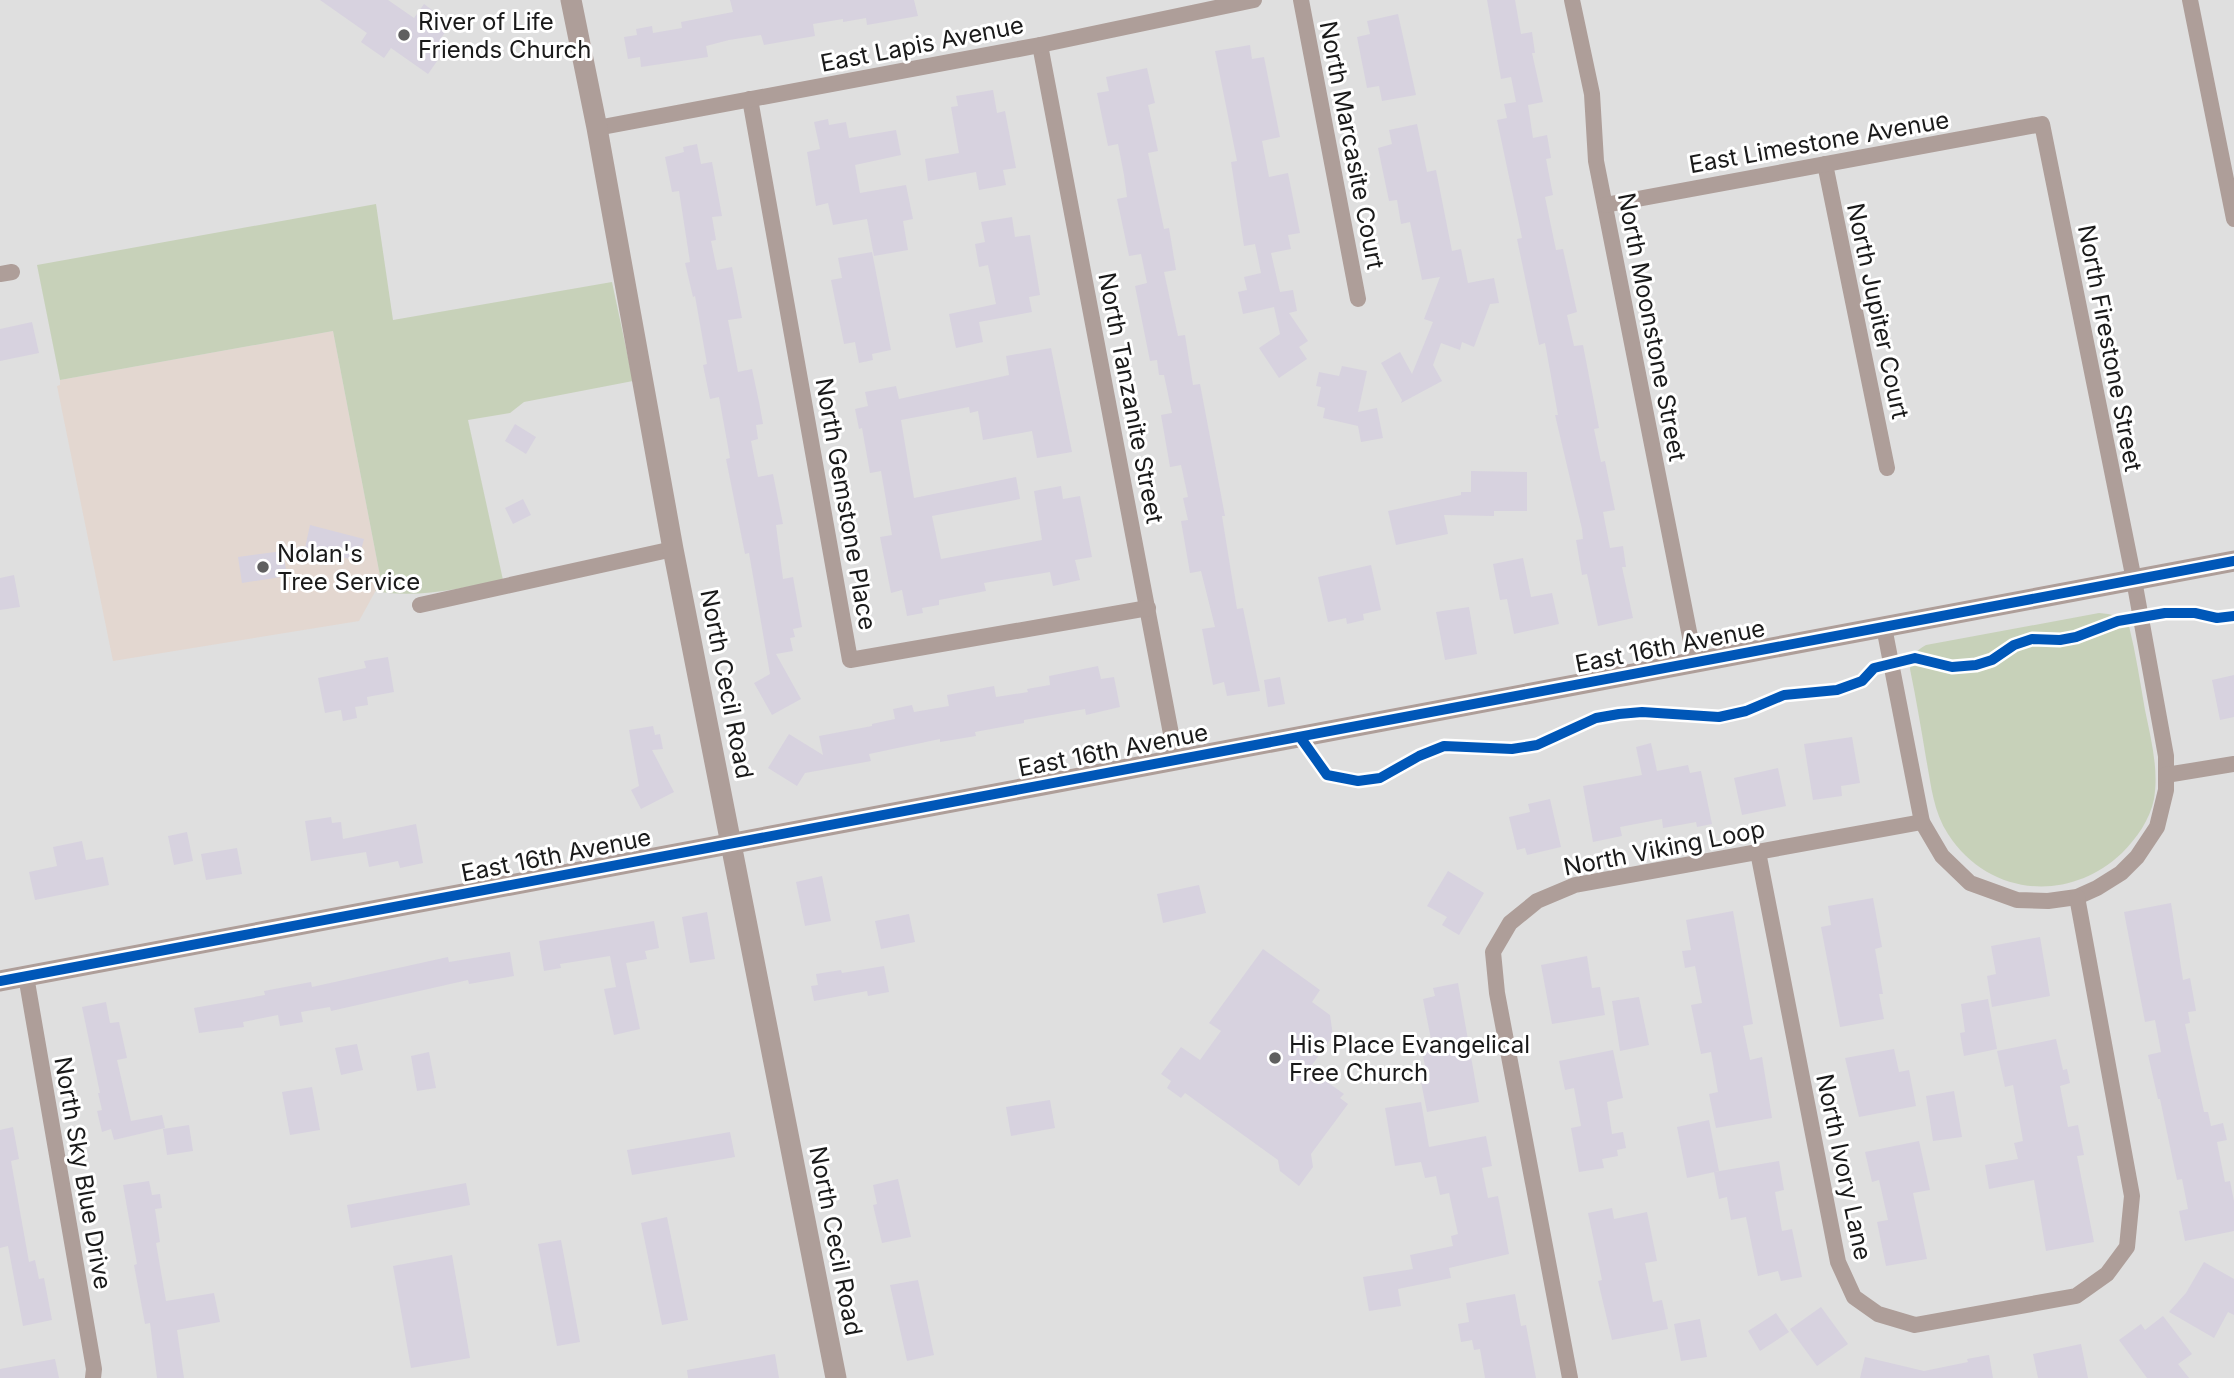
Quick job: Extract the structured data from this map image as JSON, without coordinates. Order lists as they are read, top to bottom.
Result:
{
  "streets": {
    "street": [
      "East Lapis Avenue",
      "East Limestone Avenue",
      "North Marcasite Court",
      "North Jupiter Court",
      "North Moonstone Street",
      "North Firestone Street",
      "North Tanzanite Street",
      "North Gemstone Place",
      "East 16th Avenue",
      "North Cecil Road",
      "North Viking Loop",
      "North Ivory Lane",
      "North Sky Blue Drive"
    ]
  },
  "crossings": [
    ["East Lapis Avenue", "North Tanzanite Street"],
    ["East Lapis Avenue", "North Gemstone Place"],
    ["East Lapis Avenue", "North Cecil Road"],
    ["East Limestone Avenue", "North Jupiter Court"],
    ["East Limestone Avenue", "North Moonstone Street"],
    ["East Limestone Avenue", "North Firestone Street"],
    ["North Moonstone Street", "East 16th Avenue"],
    ["North Firestone Street", "East 16th Avenue"],
    ["North Firestone Street", "North Ivory Lane"],
    ["North Tanzanite Street", "North Gemstone Place"],
    ["North Tanzanite Street", "East 16th Avenue"],
    ["East 16th Avenue", "North Cecil Road"],
    ["East 16th Avenue", "North Sky Blue Drive"],
    ["North Viking Loop", "North Ivory Lane"]
  ],
  "places": ["River of Life Friends Church", "Nolan's Tree Service", "His Place Evangelical Free Church"]
}
